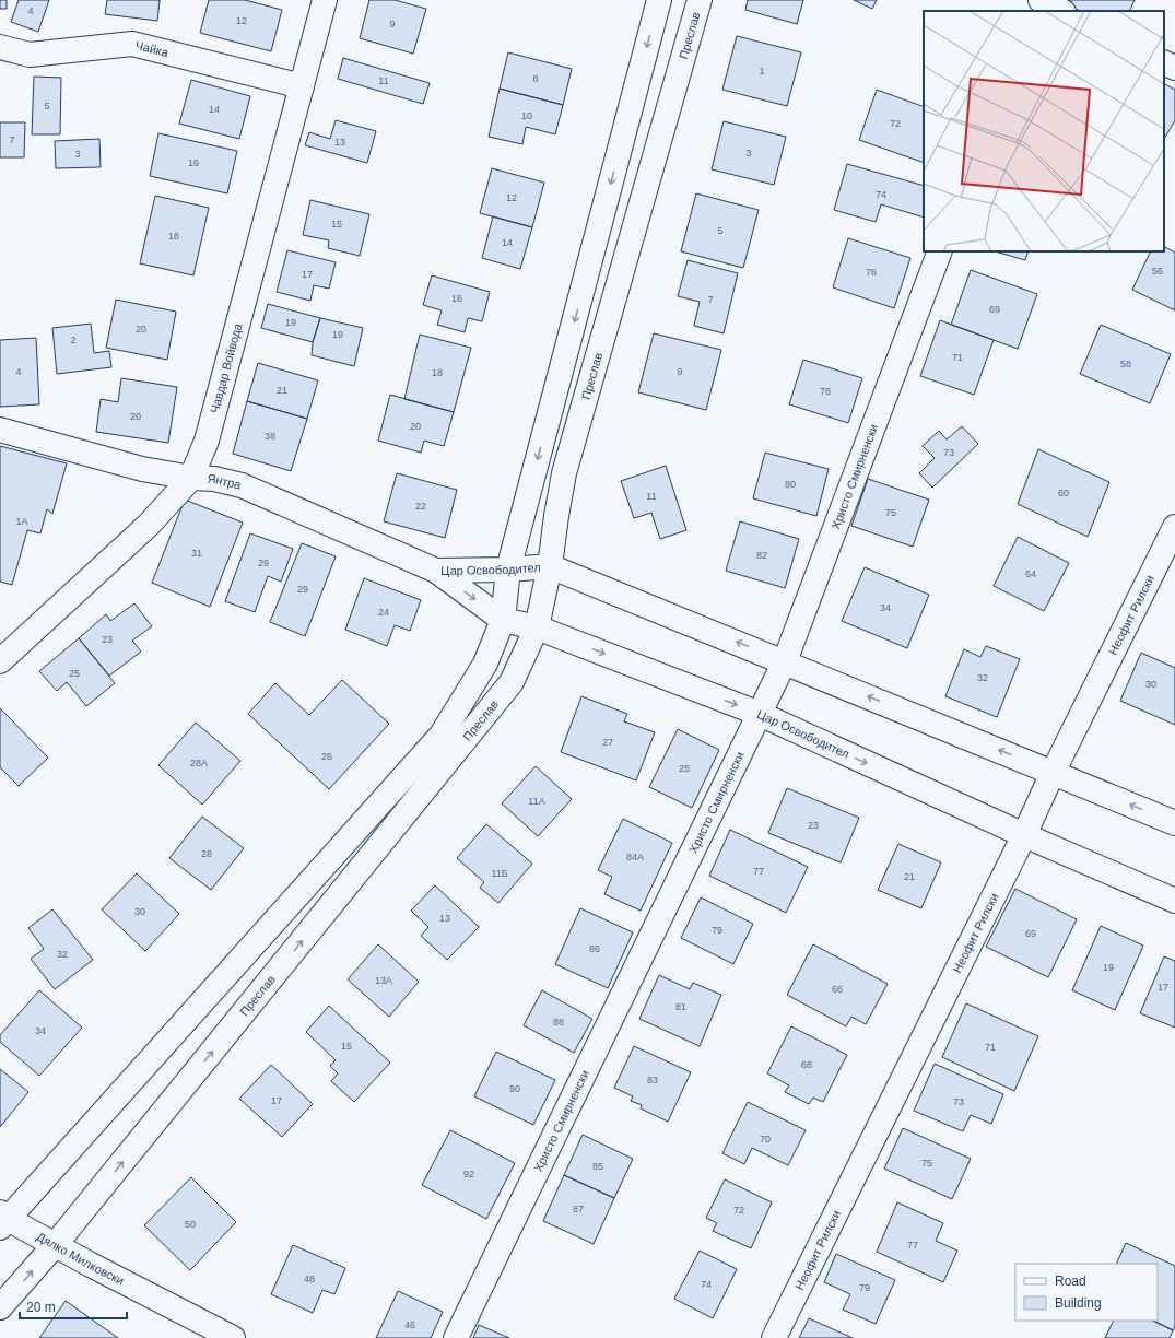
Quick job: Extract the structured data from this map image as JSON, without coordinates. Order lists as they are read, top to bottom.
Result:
{
  "streets": {
    "street": [
      "Преслав",
      "Чайка",
      "Чавдар Войвода",
      "Христо Смирненски",
      "Янтра",
      "Цар Освободител",
      "Неофит Рилски",
      "Дялко Милковски"
    ]
  },
  "crossings": [
    ["Преслав", "Цар Освободител"],
    ["Преслав", "Дялко Милковски"],
    ["Чайка", "Чавдар Войвода"],
    ["Чавдар Войвода", "Янтра"],
    ["Христо Смирненски", "Цар Освободител"],
    ["Янтра", "Цар Освободител"],
    ["Цар Освободител", "Неофит Рилски"]
  ],
  "house_numbers": [
    "4",
    "12",
    "9",
    "1",
    "8",
    "11",
    "5",
    "14",
    "10",
    "72",
    "7",
    "13",
    "3",
    "3",
    "16",
    "74",
    "12",
    "15",
    "5",
    "18",
    "14",
    "56",
    "76",
    "17",
    "16",
    "7",
    "69",
    "19",
    "20",
    "19",
    "2",
    "71",
    "58",
    "4",
    "9",
    "18",
    "21",
    "78",
    "20",
    "20",
    "38",
    "73",
    "80",
    "60",
    "11",
    "22",
    "75",
    "1А",
    "31",
    "82",
    "29",
    "64",
    "29",
    "34",
    "24",
    "23",
    "25",
    "32",
    "30",
    "27",
    "26",
    "28А",
    "25",
    "11А",
    "23",
    "28",
    "84А",
    "77",
    "11Б",
    "21",
    "30",
    "13",
    "79",
    "69",
    "86",
    "32",
    "19",
    "13А",
    "17",
    "66",
    "81",
    "88",
    "34",
    "15",
    "71",
    "68",
    "83",
    "90",
    "17",
    "73",
    "70",
    "75",
    "85",
    "92",
    "87",
    "72",
    "50",
    "77",
    "48",
    "74",
    "79",
    "46"
  ],
  "legend": ["Road", "Building"],
  "scale_bar": "20 m"
}
